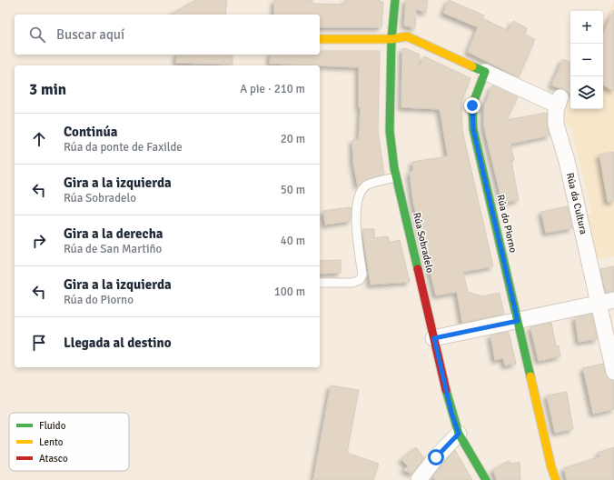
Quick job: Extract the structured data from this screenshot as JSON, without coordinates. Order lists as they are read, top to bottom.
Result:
{
  "streets": {
    "street": ["Rúa da Cultura", "Rúa do Piorno", "Rúa Sobradelo"]
  },
  "crossings": [
    ["Rúa da Cultura", "Rúa do Piorno"]
  ],
  "legend": ["Fluido", "Lento", "Atasco"],
  "page": {
    "map_buttons": ["+", "−"],
    "search": "Buscar aquí",
    "heading": ["3 min", "A pie · 210 m"],
    "list": [
      ["Continúa", "Rúa da ponte de Faxilde", "20 m"],
      ["Gira a la izquierda", "Rúa Sobradelo", "50 m"],
      ["Gira a la derecha", "Rúa de San Martiño", "40 m"],
      ["Gira a la izquierda", "Rúa do Piorno", "100 m"],
      "Llegada al destino"
    ]
  }
}
